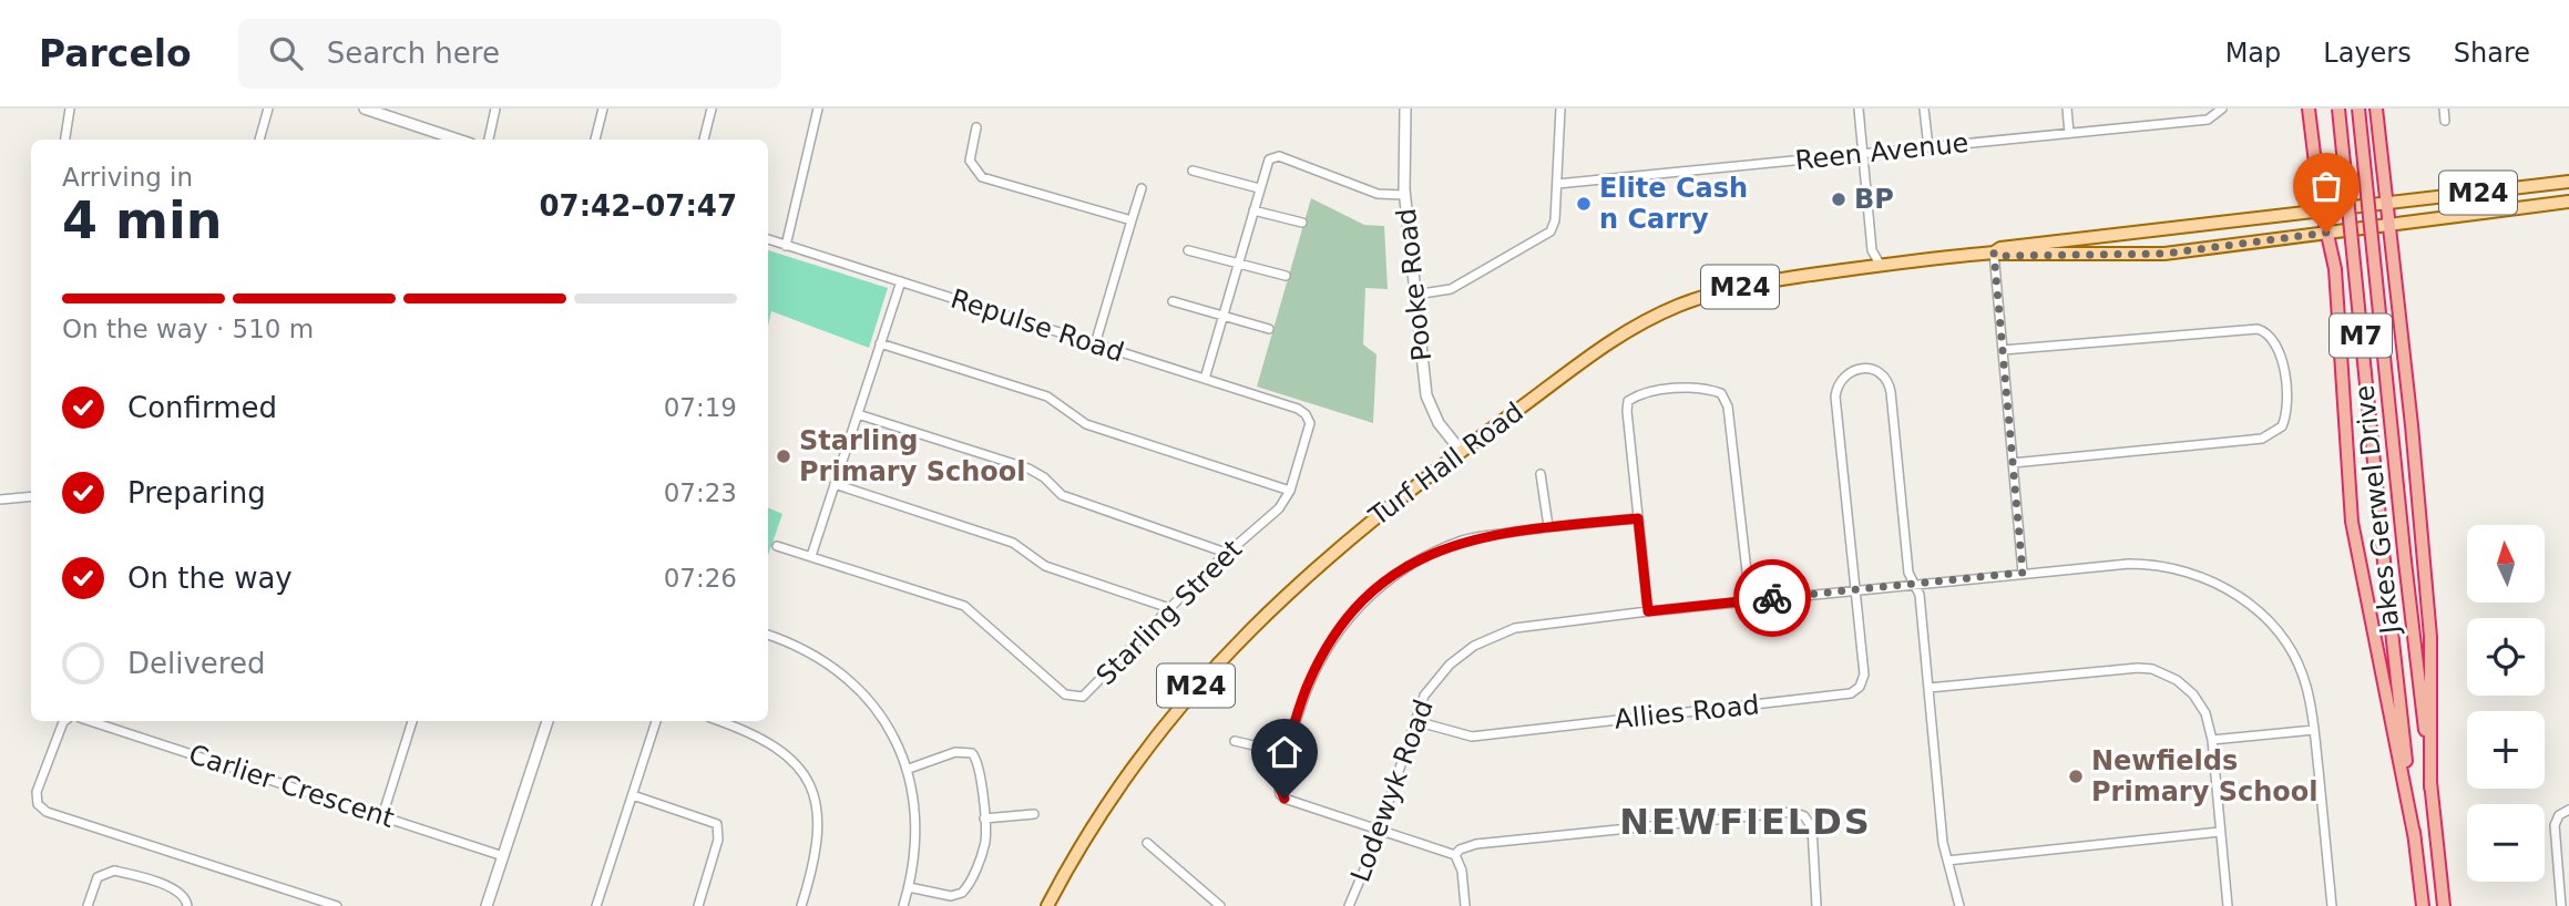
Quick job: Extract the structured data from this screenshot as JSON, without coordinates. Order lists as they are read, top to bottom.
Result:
{
  "streets": {
    "highway": ["M7", "Jakes Gerwel Drive"],
    "main road": ["M24", "Turf Hall Road"],
    "street": [
      "Reen Avenue",
      "Pooke Road",
      "Repulse Road",
      "Starling Street",
      "Allies Road",
      "Carlier Crescent",
      "Lodewyk Road"
    ]
  },
  "crossings": [
    ["Pooke Road", "Turf Hall Road"],
    ["Repulse Road", "Starling Street"],
    ["Allies Road", "Lodewyk Road"]
  ],
  "districts": ["NEWFIELDS"],
  "places": [
    "BP",
    "Elite Cash n Carry",
    "Starling Primary School",
    "Newfields Primary School"
  ],
  "north": "top",
  "page": {
    "header": "Parcelo",
    "search": "Search here",
    "nav": ["Map", "Layers", "Share"],
    "heading": ["4 min", "Arriving in", "07:42–07:47"],
    "bar": "On the way · 510 m",
    "list": [
      ["Confirmed", "07:19"],
      ["Preparing", "07:23"],
      ["On the way", "07:26"],
      "Delivered"
    ],
    "map_buttons": ["+", "−"]
  }
}
